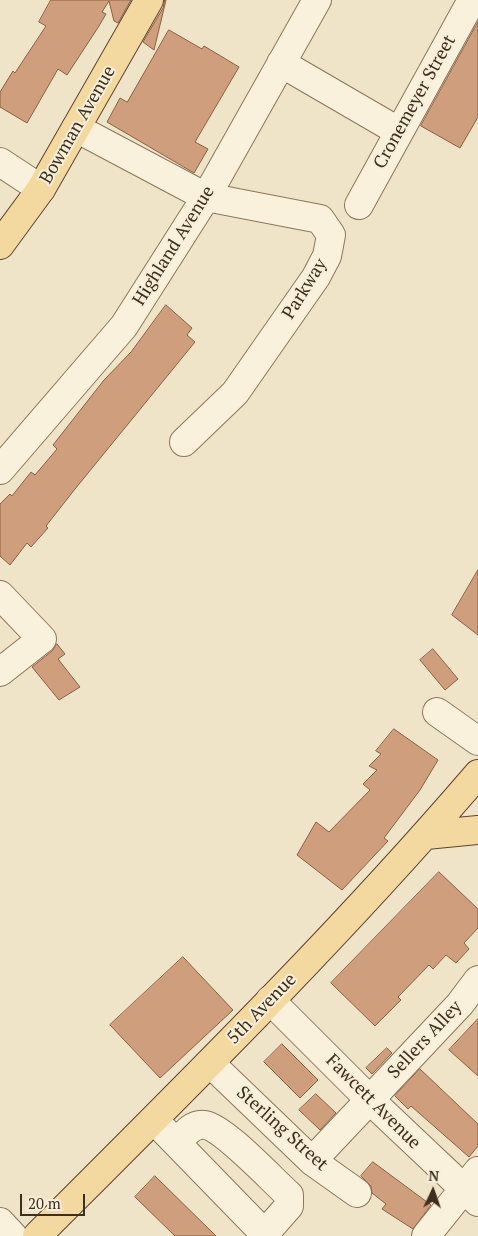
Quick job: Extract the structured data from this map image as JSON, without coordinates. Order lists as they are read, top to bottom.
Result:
{
  "streets": {
    "main road": ["Bowman Avenue", "5th Avenue"],
    "street": [
      "Cronemeyer Street",
      "Highland Avenue",
      "Parkway",
      "Sellers Alley",
      "Fawcett Avenue",
      "Sterling Street"
    ]
  },
  "crossings": [
    ["Bowman Avenue", "Parkway"],
    ["Highland Avenue", "Parkway"],
    ["5th Avenue", "Fawcett Avenue"],
    ["5th Avenue", "Sterling Street"],
    ["Sellers Alley", "Fawcett Avenue"],
    ["Sellers Alley", "Sterling Street"]
  ],
  "scale_bar": "20 m",
  "north": "top"
}
